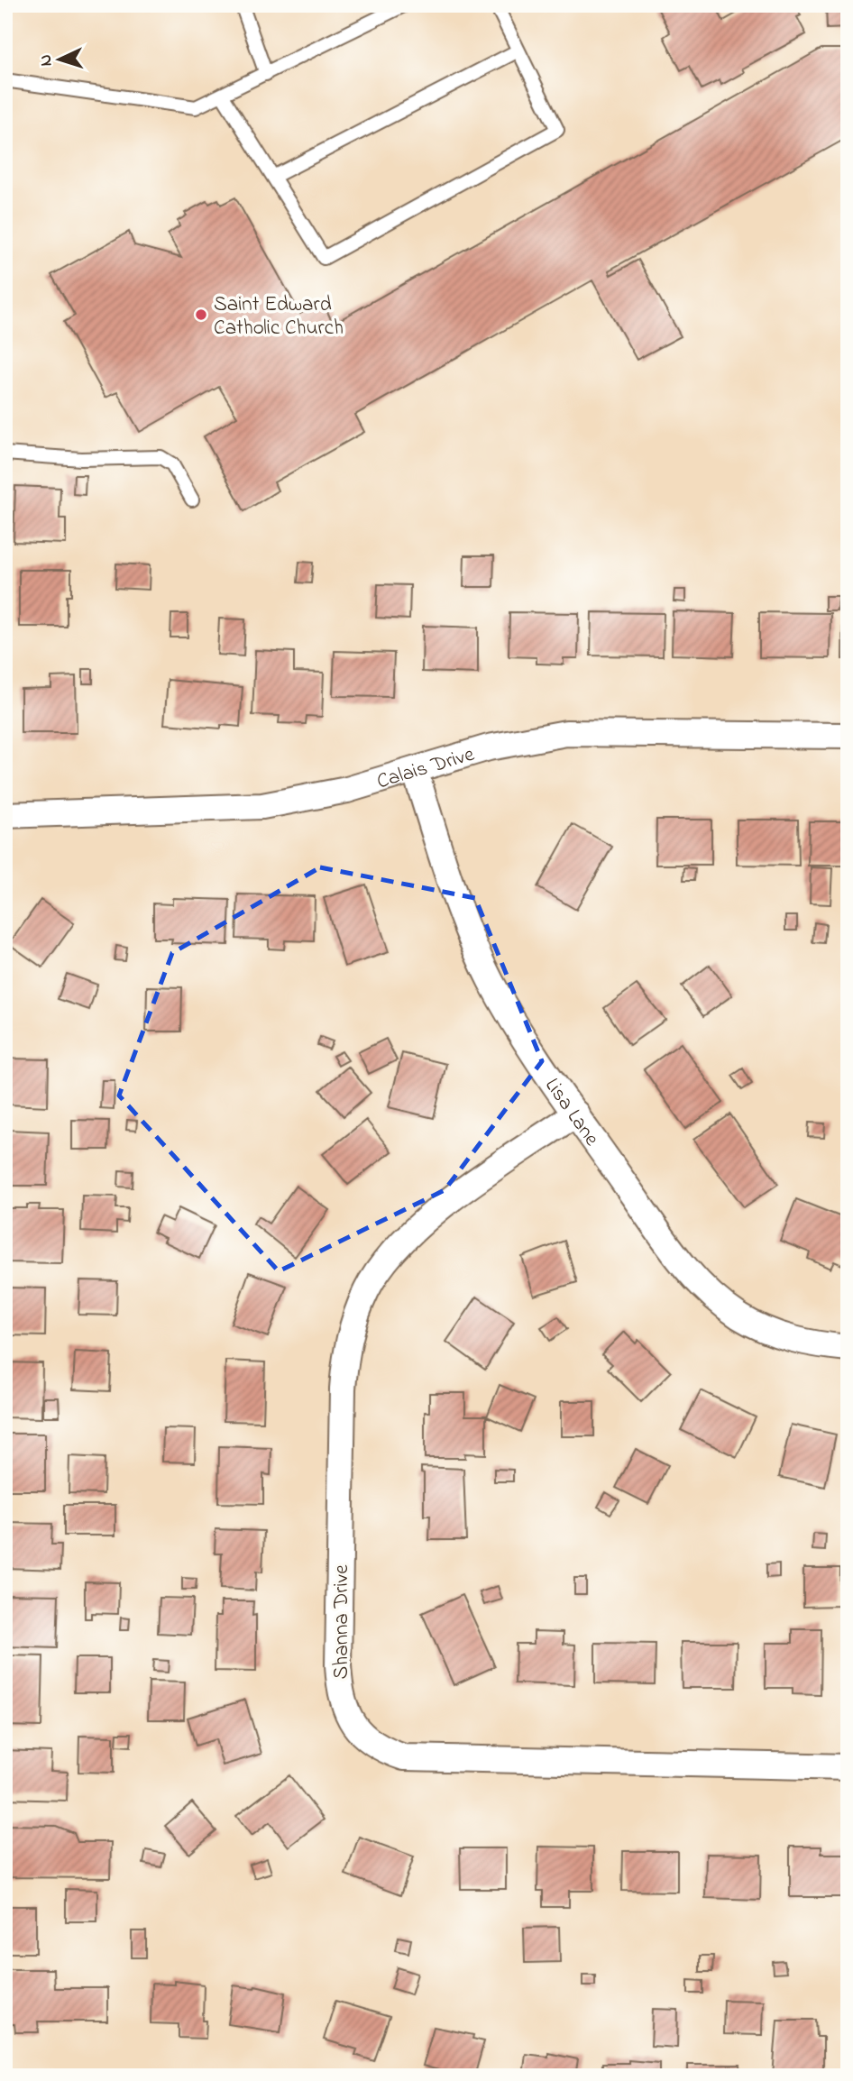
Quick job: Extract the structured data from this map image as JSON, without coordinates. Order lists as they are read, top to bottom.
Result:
{
  "streets": {
    "street": ["Calais Drive", "Lisa Lane", "Shanna Drive"]
  },
  "crossings": [
    ["Calais Drive", "Lisa Lane"],
    ["Lisa Lane", "Shanna Drive"]
  ],
  "places": ["Saint Edward Catholic Church"],
  "north": "left"
}
